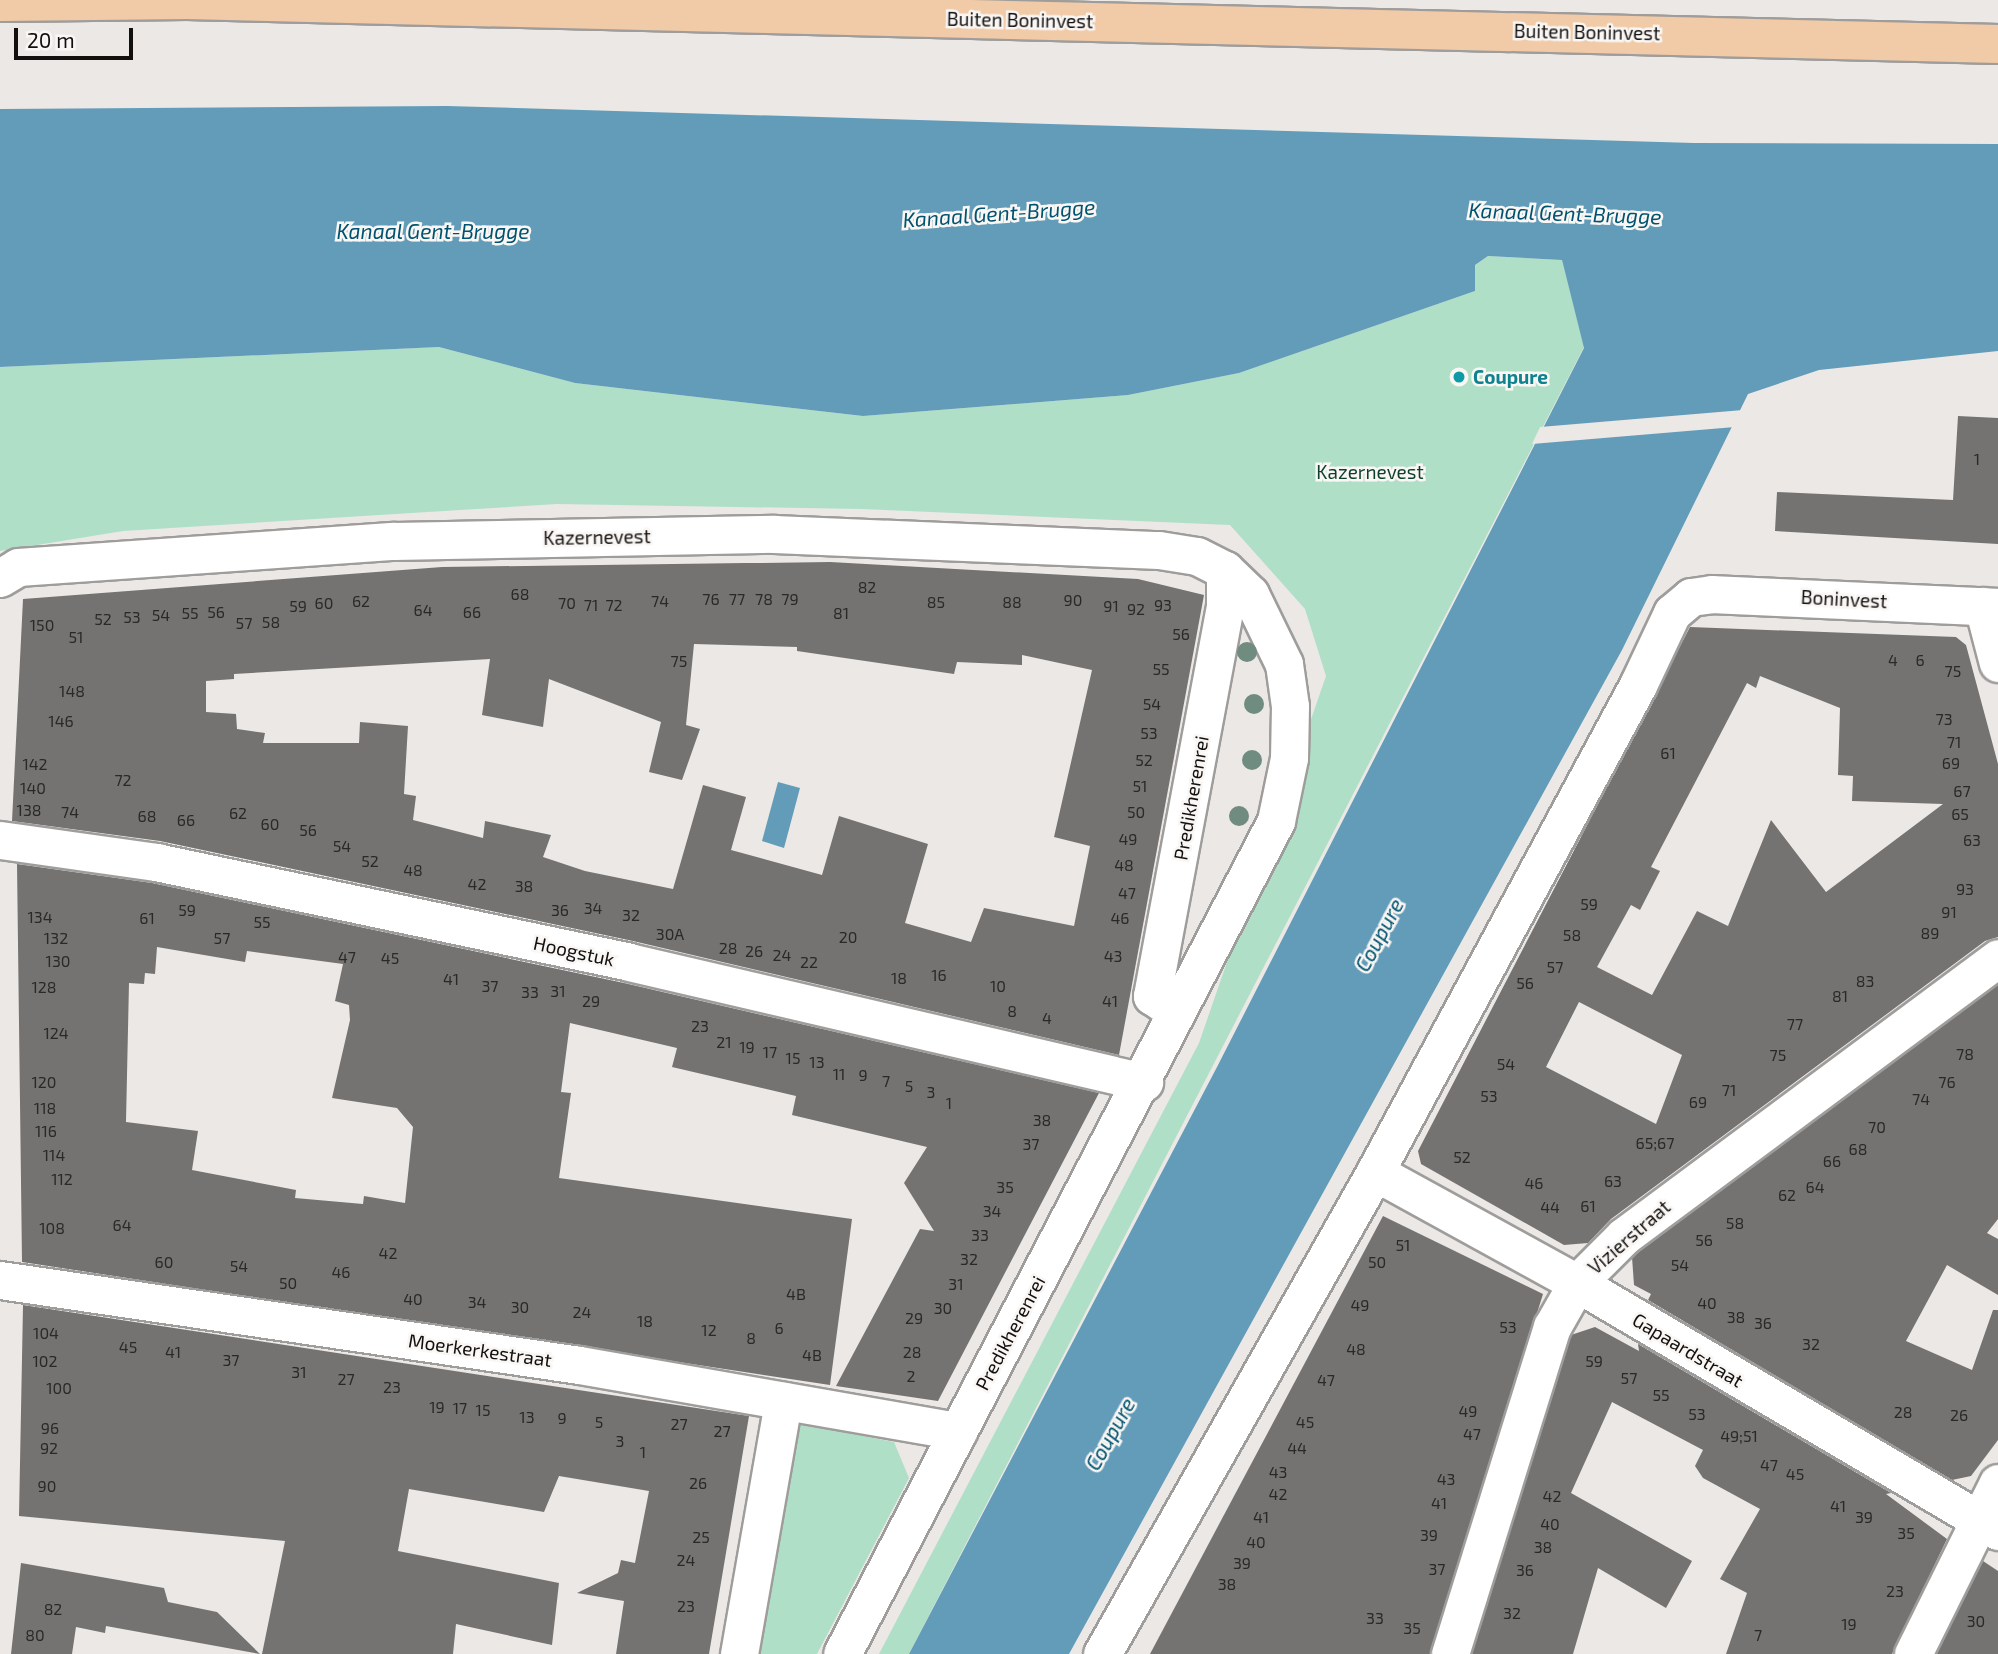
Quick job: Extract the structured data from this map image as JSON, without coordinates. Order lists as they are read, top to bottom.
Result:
{
  "streets": {
    "main road": ["Buiten Boninvest"],
    "street": [
      "Kazernevest",
      "Boninvest",
      "Predikherenrei",
      "Hoogstuk",
      "Vizierstraat",
      "Moerkerkestraat",
      "Gapaardstraat"
    ]
  },
  "crossings": [
    ["Kazernevest", "Predikherenrei"],
    ["Boninvest", "Gapaardstraat"],
    ["Predikherenrei", "Hoogstuk"],
    ["Predikherenrei", "Moerkerkestraat"],
    ["Vizierstraat", "Gapaardstraat"]
  ],
  "water": ["Kanaal Gent-Brugge", "Coupure"],
  "parks": ["Kazernevest"],
  "places": ["Coupure"],
  "house_numbers": [
    "1",
    "82",
    "68",
    "76",
    "77",
    "78",
    "79",
    "90",
    "62",
    "74",
    "85",
    "88",
    "60",
    "70",
    "71",
    "72",
    "93",
    "59",
    "91",
    "92",
    "64",
    "56",
    "66",
    "55",
    "81",
    "54",
    "53",
    "52",
    "58",
    "57",
    "150",
    "56",
    "51",
    "4",
    "6",
    "75",
    "55",
    "75",
    "148",
    "54",
    "73",
    "146",
    "53",
    "71",
    "61",
    "52",
    "69",
    "142",
    "72",
    "51",
    "140",
    "67",
    "138",
    "74",
    "50",
    "62",
    "65",
    "68",
    "66",
    "60",
    "56",
    "49",
    "63",
    "54",
    "52",
    "48",
    "48",
    "42",
    "38",
    "93",
    "47",
    "59",
    "34",
    "59",
    "36",
    "91",
    "32",
    "134",
    "61",
    "46",
    "55",
    "89",
    "30A",
    "58",
    "20",
    "132",
    "57",
    "28",
    "26",
    "24",
    "43",
    "47",
    "45",
    "130",
    "22",
    "57",
    "16",
    "18",
    "41",
    "83",
    "56",
    "37",
    "10",
    "128",
    "31",
    "33",
    "81",
    "29",
    "41",
    "8",
    "4",
    "77",
    "23",
    "124",
    "21",
    "19",
    "17",
    "78",
    "75",
    "15",
    "13",
    "54",
    "11",
    "9",
    "7",
    "120",
    "76",
    "5",
    "71",
    "3",
    "53",
    "74",
    "69",
    "1",
    "118",
    "38",
    "70",
    "116",
    "65;67",
    "37",
    "68",
    "114",
    "52",
    "66",
    "112",
    "63",
    "46",
    "35",
    "64",
    "62",
    "61",
    "44",
    "34",
    "58",
    "64",
    "108",
    "33",
    "56",
    "51",
    "42",
    "32",
    "60",
    "50",
    "54",
    "54",
    "46",
    "50",
    "31",
    "4B",
    "40",
    "34",
    "40",
    "49",
    "30",
    "30",
    "24",
    "38",
    "29",
    "18",
    "36",
    "53",
    "6",
    "12",
    "104",
    "8",
    "32",
    "45",
    "48",
    "41",
    "28",
    "4B",
    "37",
    "102",
    "59",
    "31",
    "2",
    "57",
    "27",
    "47",
    "23",
    "100",
    "55",
    "19",
    "17",
    "15",
    "49",
    "28",
    "53",
    "26",
    "13",
    "9",
    "5",
    "45",
    "27",
    "96",
    "27",
    "47",
    "49;51",
    "3",
    "92",
    "44",
    "1",
    "47",
    "43",
    "45",
    "43",
    "26",
    "90",
    "42",
    "42",
    "41",
    "41",
    "41",
    "39",
    "40",
    "35",
    "39",
    "25",
    "40",
    "38",
    "24",
    "39",
    "37",
    "36",
    "38",
    "23",
    "23",
    "82",
    "32",
    "33",
    "30",
    "19",
    "35",
    "80",
    "7"
  ],
  "scale_bar": "20 m"
}
